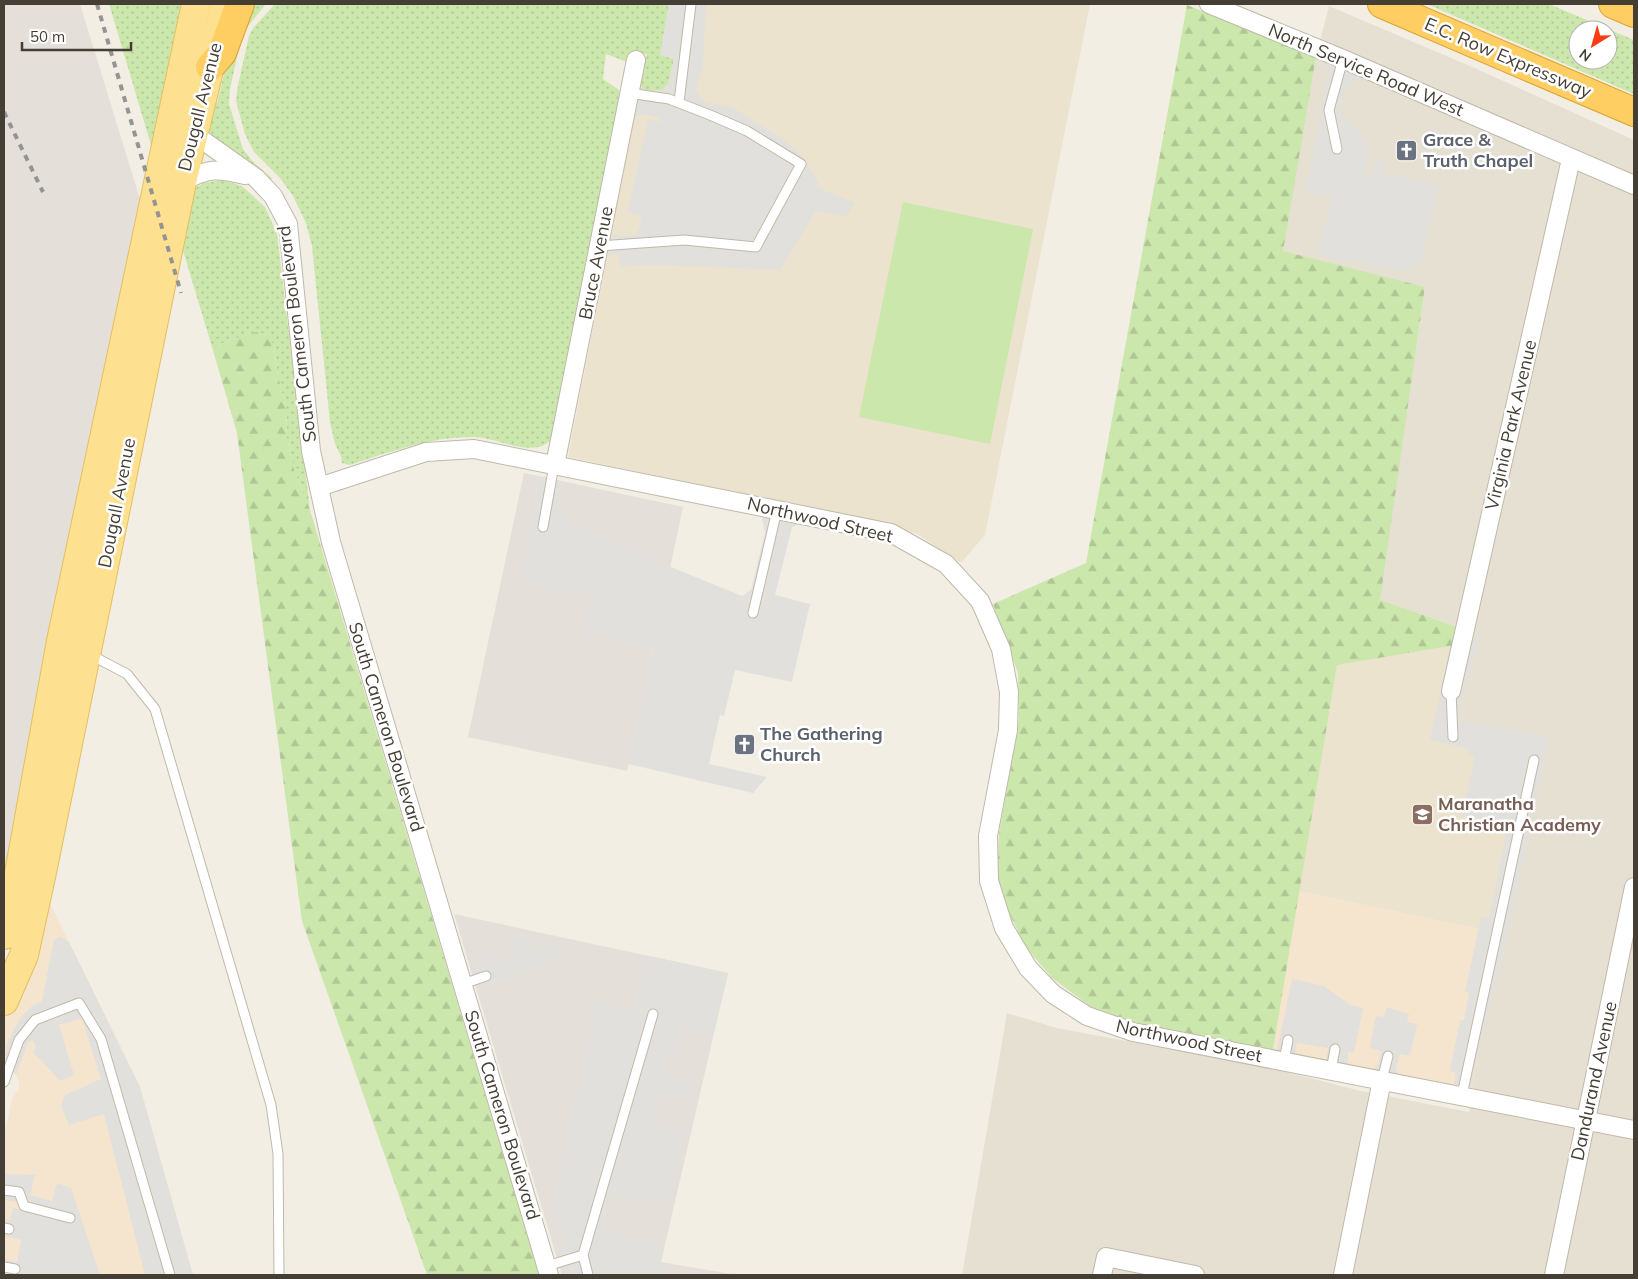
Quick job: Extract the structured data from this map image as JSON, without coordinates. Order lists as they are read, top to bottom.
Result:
{
  "streets": {
    "highway": ["E.C. Row Expressway"],
    "main road": ["Dougall Avenue"],
    "street": [
      "North Service Road West",
      "Bruce Avenue",
      "South Cameron Boulevard",
      "Virginia Park Avenue",
      "Northwood Street",
      "Dandurand Avenue"
    ]
  },
  "crossings": [
    ["North Service Road West", "Virginia Park Avenue"],
    ["Dougall Avenue", "South Cameron Boulevard"],
    ["Bruce Avenue", "Northwood Street"],
    ["South Cameron Boulevard", "Northwood Street"],
    ["Northwood Street", "Dandurand Avenue"]
  ],
  "places": {
    "church": ["Grace & Truth Chapel", "The Gathering Church"],
    "school or university": ["Maranatha Christian Academy"]
  },
  "scale_bar": "50 m",
  "north": "bottom left"
}
